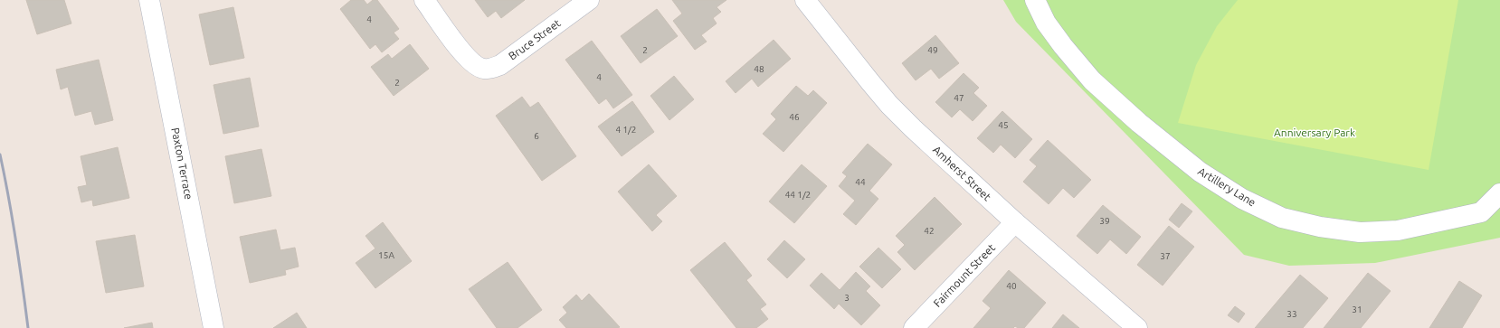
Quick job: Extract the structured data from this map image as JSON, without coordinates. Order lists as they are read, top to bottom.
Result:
{
  "streets": {
    "street": [
      "Bruce Street",
      "Paxton Terrace",
      "Amherst Street",
      "Artillery Lane",
      "Fairmount Street"
    ]
  },
  "crossings": [
    ["Amherst Street", "Fairmount Street"]
  ],
  "parks": ["Anniversary Park"],
  "house_numbers": [
    "4",
    "2",
    "49",
    "48",
    "4",
    "2",
    "47",
    "46",
    "45",
    "4 1/2",
    "6",
    "44",
    "44 1/2",
    "39",
    "42",
    "15A",
    "37",
    "40",
    "3",
    "31",
    "33"
  ]
}
